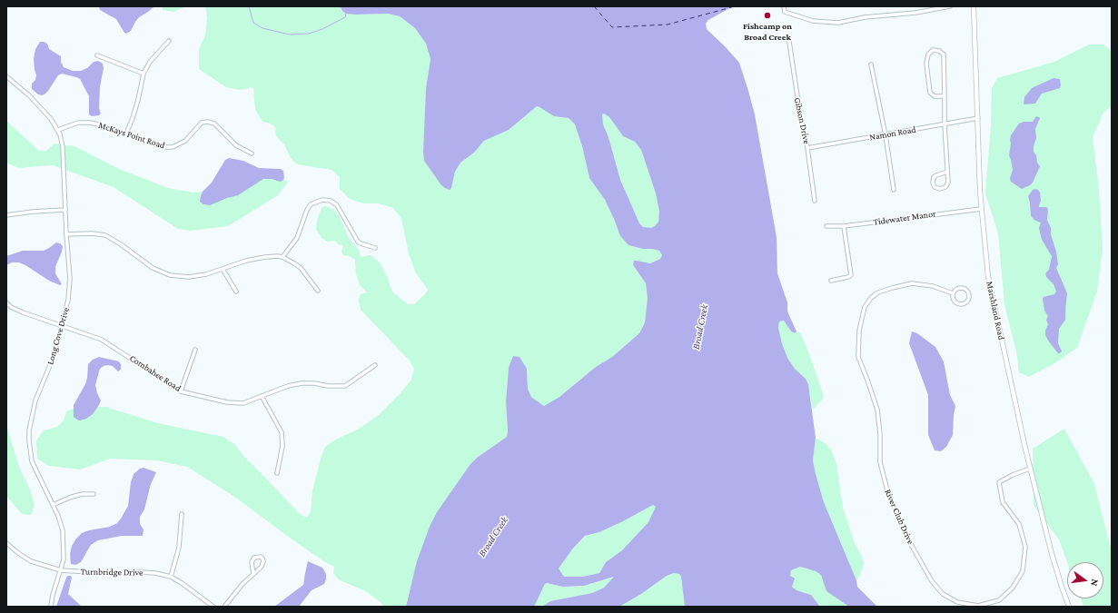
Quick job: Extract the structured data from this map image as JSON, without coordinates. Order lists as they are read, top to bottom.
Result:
{
  "streets": {
    "street": [
      "Gibson Drive",
      "Namon Road",
      "McKays Point Road",
      "Tidewater Manor",
      "Marshland Road",
      "Long Cove Drive",
      "Combahee Road",
      "River Club Drive",
      "Turnbridge Drive"
    ]
  },
  "crossings": [
    ["Gibson Drive", "Namon Road"],
    ["Namon Road", "Marshland Road"],
    ["McKays Point Road", "Long Cove Drive"],
    ["Tidewater Manor", "Marshland Road"],
    ["Marshland Road", "River Club Drive"],
    ["Long Cove Drive", "Combahee Road"],
    ["Long Cove Drive", "Turnbridge Drive"]
  ],
  "water": ["Broad Creek"],
  "places": ["Fishcamp on Broad Creek"],
  "north": "right"
}
